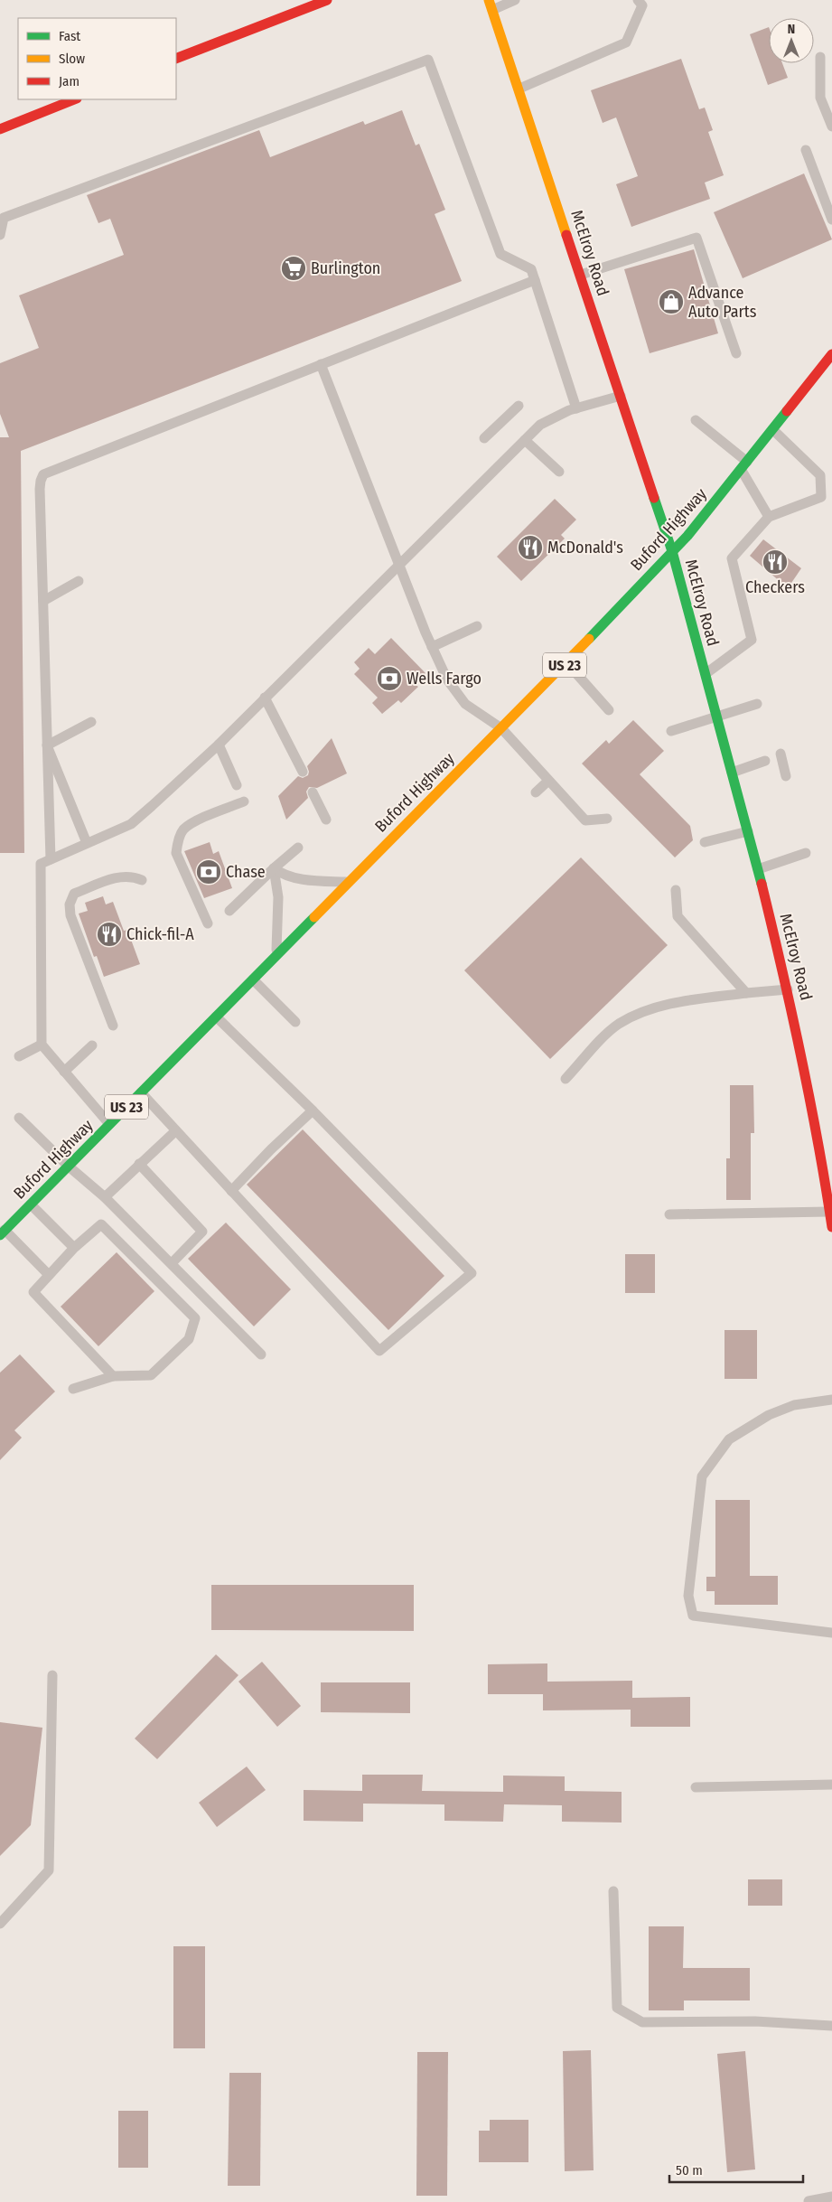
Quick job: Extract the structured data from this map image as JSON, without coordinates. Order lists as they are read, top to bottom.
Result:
{
  "streets": {
    "street": ["McElroy Road", "Buford Highway", "US 23"]
  },
  "crossings": [
    ["McElroy Road", "Buford Highway"]
  ],
  "places": {
    "supermarket": ["Burlington"],
    "shop": ["Advance Auto Parts"],
    "restaurant": ["McDonald's", "Checkers", "Chick-fil-A"],
    "bank": ["Wells Fargo", "Chase"]
  },
  "legend": ["Fast", "Slow", "Jam"],
  "scale_bar": "50 m",
  "north": "top"
}
